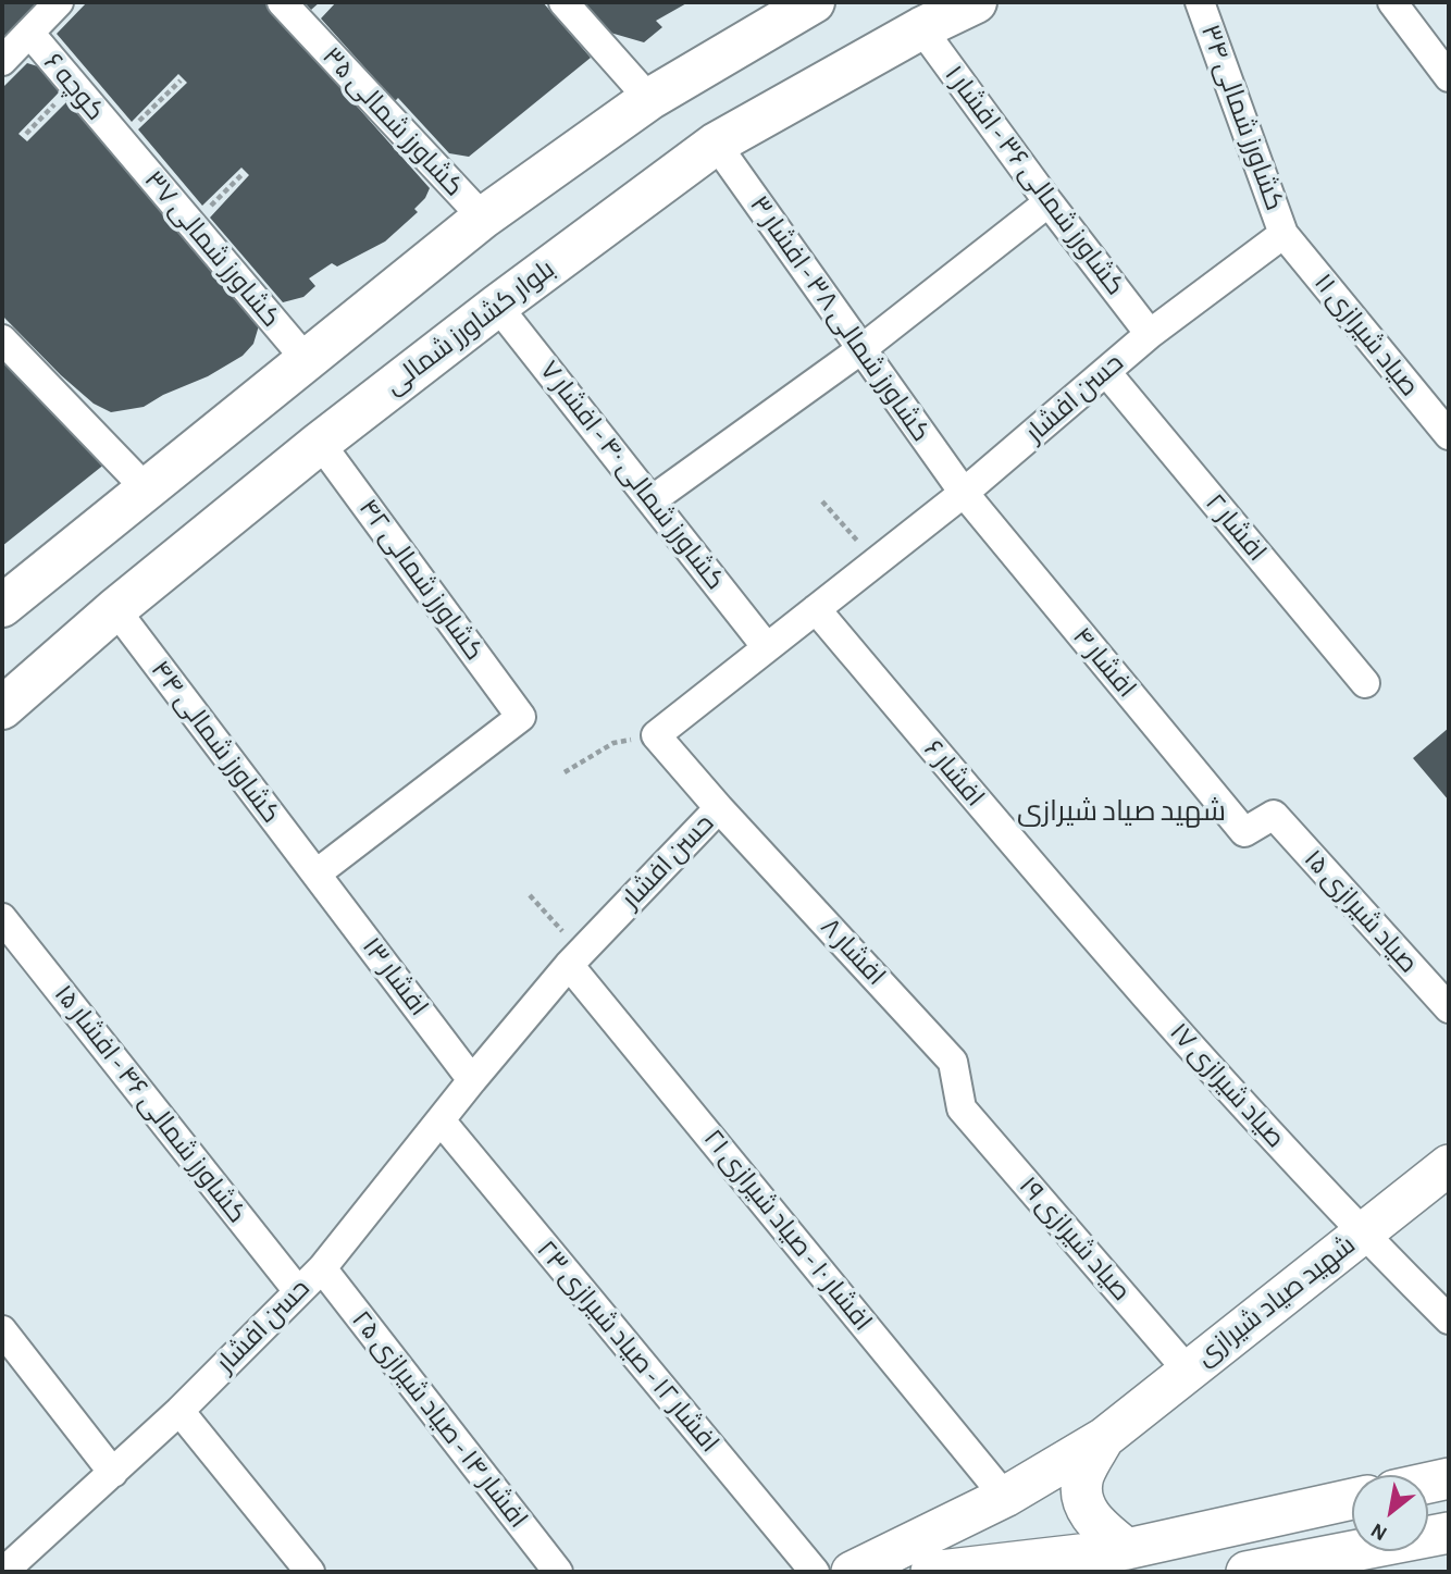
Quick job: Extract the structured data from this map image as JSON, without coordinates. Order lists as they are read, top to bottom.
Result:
{
  "streets": {
    "main road": ["بلوار کشاورز شمالی"],
    "street": [
      "کوچه ۶",
      "کشاورز شمالی ۳۴",
      "کشاورز شمالی ۳۵",
      "کشاورز شمالی ۳۶ - افشار ۱",
      "کشاورز شمالی ۳۷",
      "کشاورز شمالی ۳۸ - افشار ۳",
      "صیاد شیرازی ۱۱",
      "حسن افشار",
      "کشاورز شمالی ۴۰ - افشار ۷",
      "افشار ۲",
      "کشاورز شمالی ۴۲",
      "افشار ۴",
      "کشاورز شمالی ۴۴",
      "افشار ۶",
      "صیاد شیرازی ۱۵",
      "افشار ۸",
      "افشار ۱۳",
      "صیاد شیرازی ۱۷",
      "کشاورز شمالی ۴۶ - افشار ۱۵",
      "افشار ۱۰ - صیاد شیرازی ۲۱",
      "صیاد شیرازی ۱۹",
      "شهید صیاد شیرازی",
      "افشار ۱۲ - صیاد شیرازی ۲۳",
      "افشار ۱۴ - صیاد شیرازی ۲۵"
    ]
  },
  "crossings": [
    ["کوچه ۶", "کشاورز شمالی ۳۷"],
    ["کشاورز شمالی ۳۴", "صیاد شیرازی ۱۱"],
    ["کشاورز شمالی ۳۴", "حسن افشار"],
    ["کشاورز شمالی ۳۶ - افشار ۱", "بلوار کشاورز شمالی"],
    ["کشاورز شمالی ۳۶ - افشار ۱", "حسن افشار"],
    ["کشاورز شمالی ۳۸ - افشار ۳", "بلوار کشاورز شمالی"],
    ["کشاورز شمالی ۳۸ - افشار ۳", "حسن افشار"],
    ["کشاورز شمالی ۳۸ - افشار ۳", "افشار ۴"],
    ["بلوار کشاورز شمالی", "کشاورز شمالی ۴۰ - افشار ۷"],
    ["بلوار کشاورز شمالی", "کشاورز شمالی ۴۲"],
    ["بلوار کشاورز شمالی", "کشاورز شمالی ۴۴"],
    ["صیاد شیرازی ۱۱", "حسن افشار"],
    ["حسن افشار", "کشاورز شمالی ۴۰ - افشار ۷"],
    ["حسن افشار", "افشار ۲"],
    ["حسن افشار", "افشار ۴"],
    ["حسن افشار", "افشار ۶"],
    ["حسن افشار", "افشار ۸"],
    ["حسن افشار", "افشار ۱۳"],
    ["حسن افشار", "کشاورز شمالی ۴۶ - افشار ۱۵"],
    ["حسن افشار", "افشار ۱۰ - صیاد شیرازی ۲۱"],
    ["حسن افشار", "افشار ۱۲ - صیاد شیرازی ۲۳"],
    ["حسن افشار", "افشار ۱۴ - صیاد شیرازی ۲۵"],
    ["کشاورز شمالی ۴۲", "کشاورز شمالی ۴۴"],
    ["کشاورز شمالی ۴۲", "افشار ۱۳"],
    ["افشار ۴", "صیاد شیرازی ۱۵"],
    ["کشاورز شمالی ۴۴", "افشار ۱۳"],
    ["افشار ۶", "صیاد شیرازی ۱۷"],
    ["افشار ۸", "صیاد شیرازی ۱۹"],
    ["صیاد شیرازی ۱۷", "شهید صیاد شیرازی"],
    ["صیاد شیرازی ۱۹", "شهید صیاد شیرازی"]
  ],
  "districts": ["شهید صیاد شیرازی"],
  "north": "bottom left"
}
